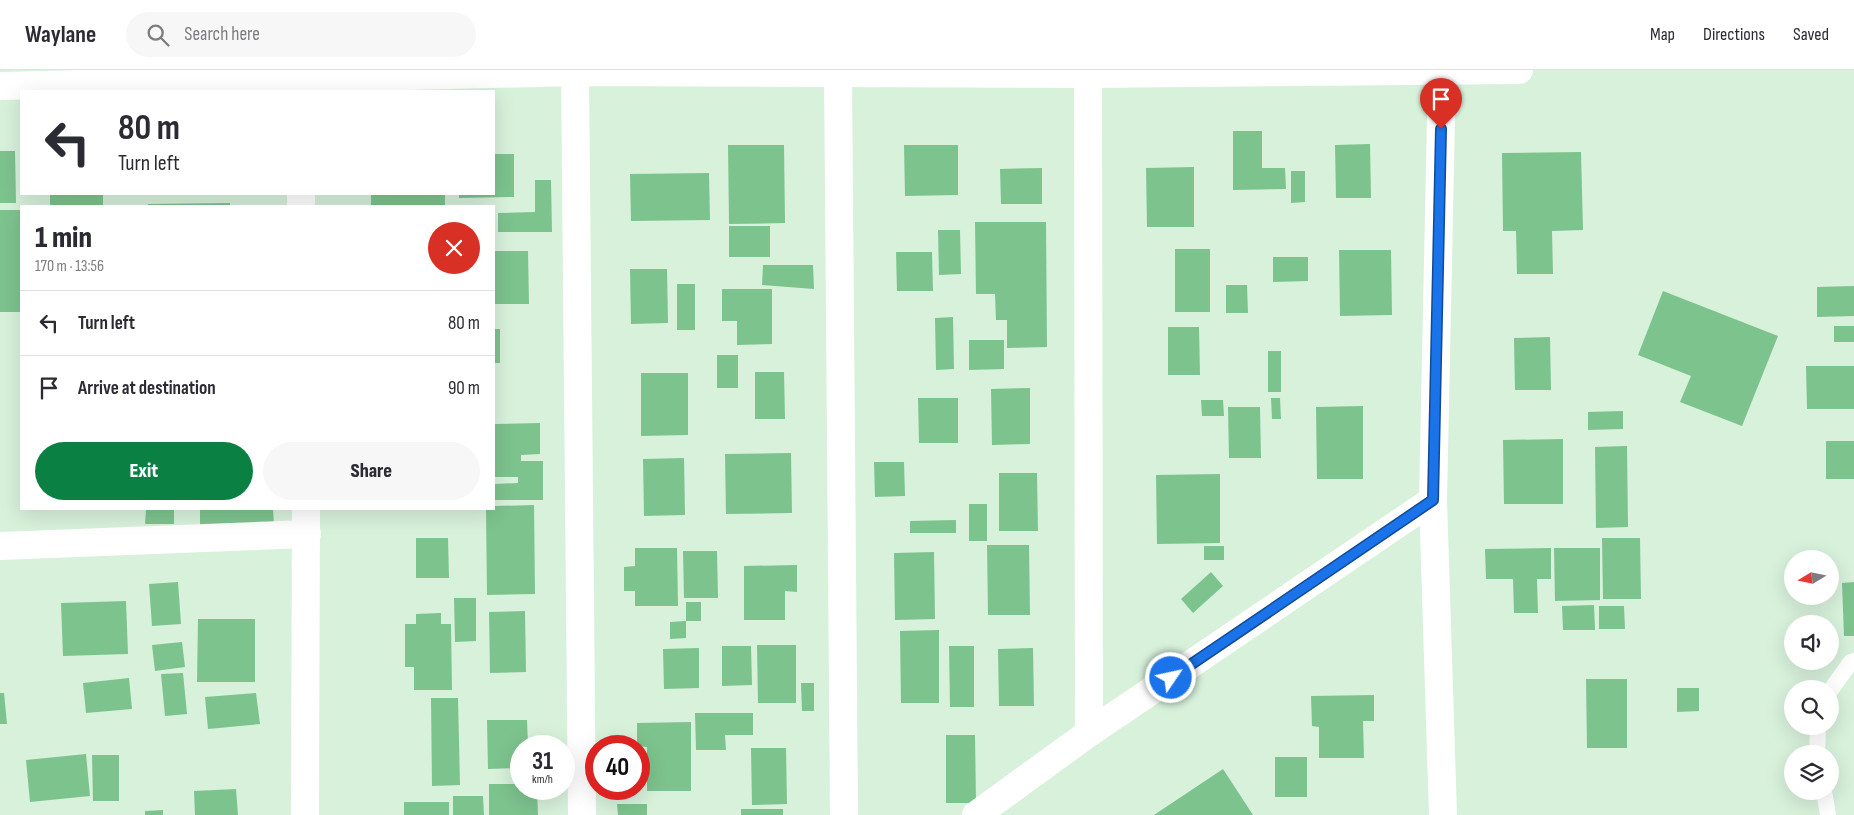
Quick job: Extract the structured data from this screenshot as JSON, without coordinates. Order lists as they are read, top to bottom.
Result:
{
  "north": "left",
  "page": {
    "header": "Waylane",
    "search": "Search here",
    "nav": ["Map", "Directions", "Saved"],
    "turn": ["80 m", "Turn left"],
    "heading": ["1 min", "170 m · 13:56"],
    "list": [
      {
        "name": "Turn left",
        "value": "80 m"
      },
      {
        "name": "Arrive at destination",
        "value": "90 m"
      }
    ],
    "buttons": ["Exit", "Share"],
    "speed": "31 km/h",
    "limit": "40"
  }
}
